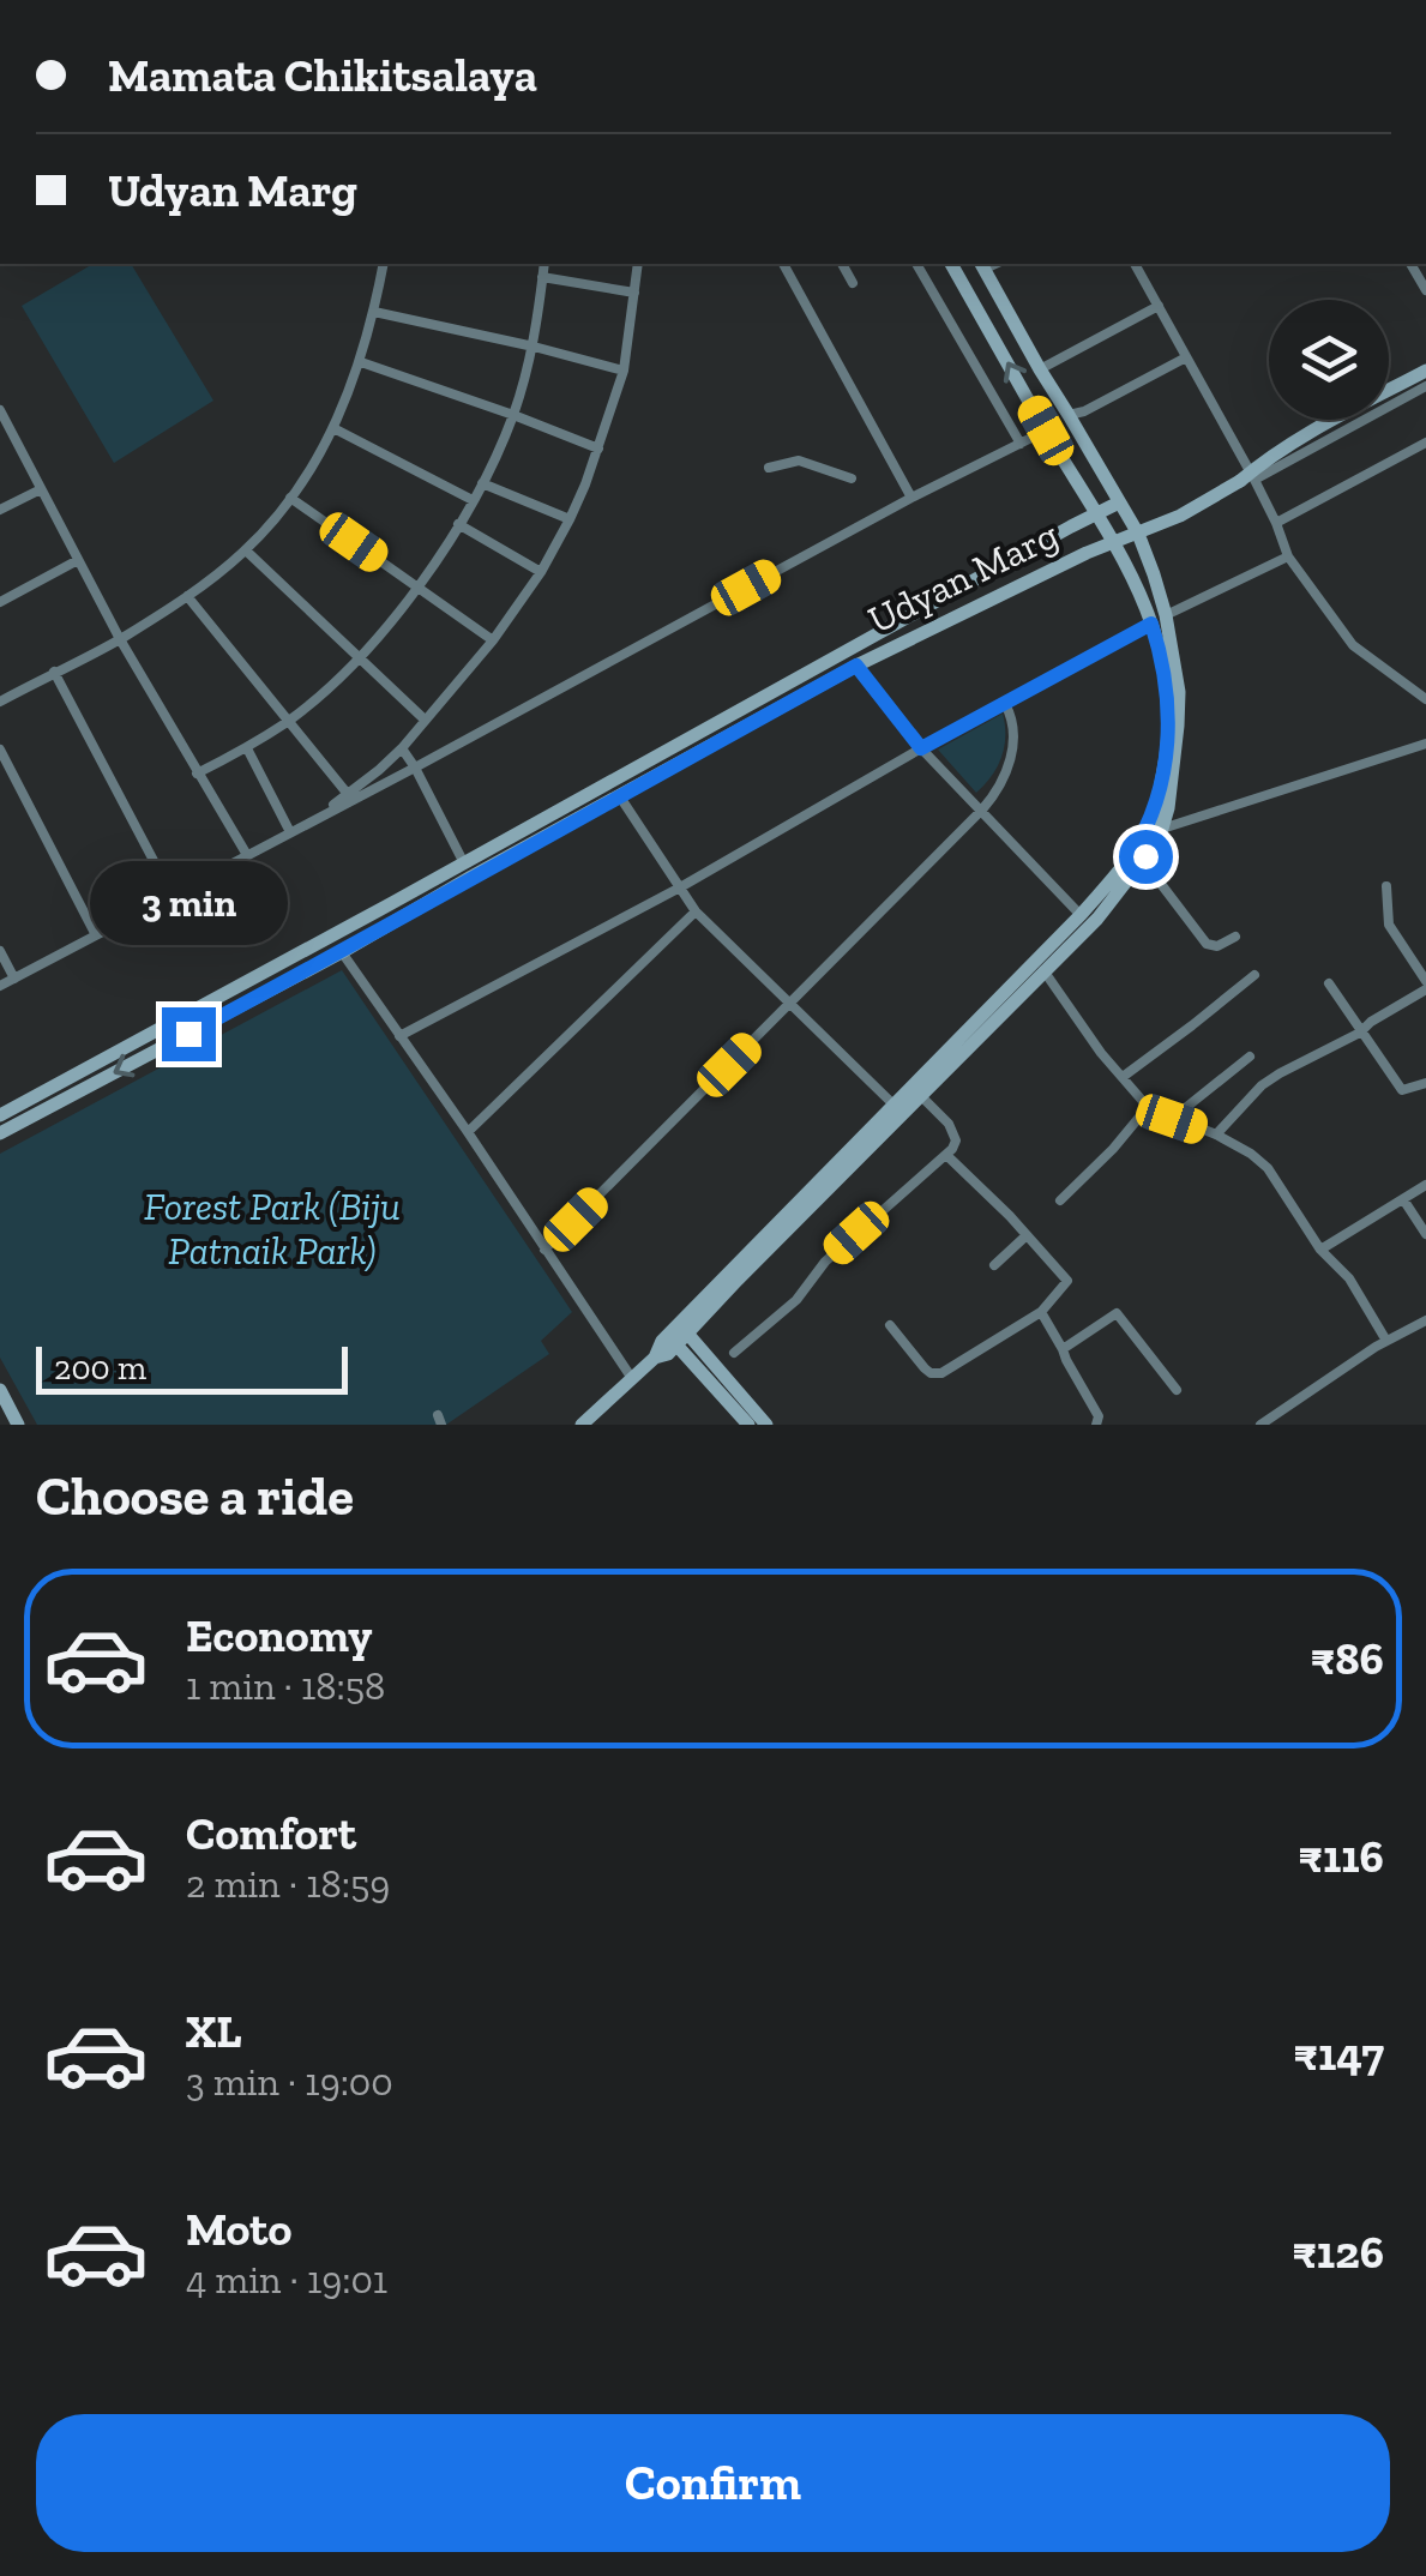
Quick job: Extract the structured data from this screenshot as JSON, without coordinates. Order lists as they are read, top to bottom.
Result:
{
  "streets": {
    "street": ["Udyan Marg"]
  },
  "parks": ["Forest Park (Biju Patnaik Park)"],
  "scale_bar": "200 m",
  "page": {
    "banner": ["Mamata Chikitsalaya", "Udyan Marg"],
    "bubble": "3 min",
    "scale": "200 m",
    "heading": "Choose a ride",
    "list": [
      {
        "name": "Economy",
        "note": "1 min · 18:58",
        "value": "₹86"
      },
      {
        "name": "Comfort",
        "note": "2 min · 18:59",
        "value": "₹116"
      },
      {
        "name": "XL",
        "note": "3 min · 19:00",
        "value": "₹147"
      },
      {
        "name": "Moto",
        "note": "4 min · 19:01",
        "value": "₹126"
      }
    ],
    "buttons": "Confirm"
  }
}
